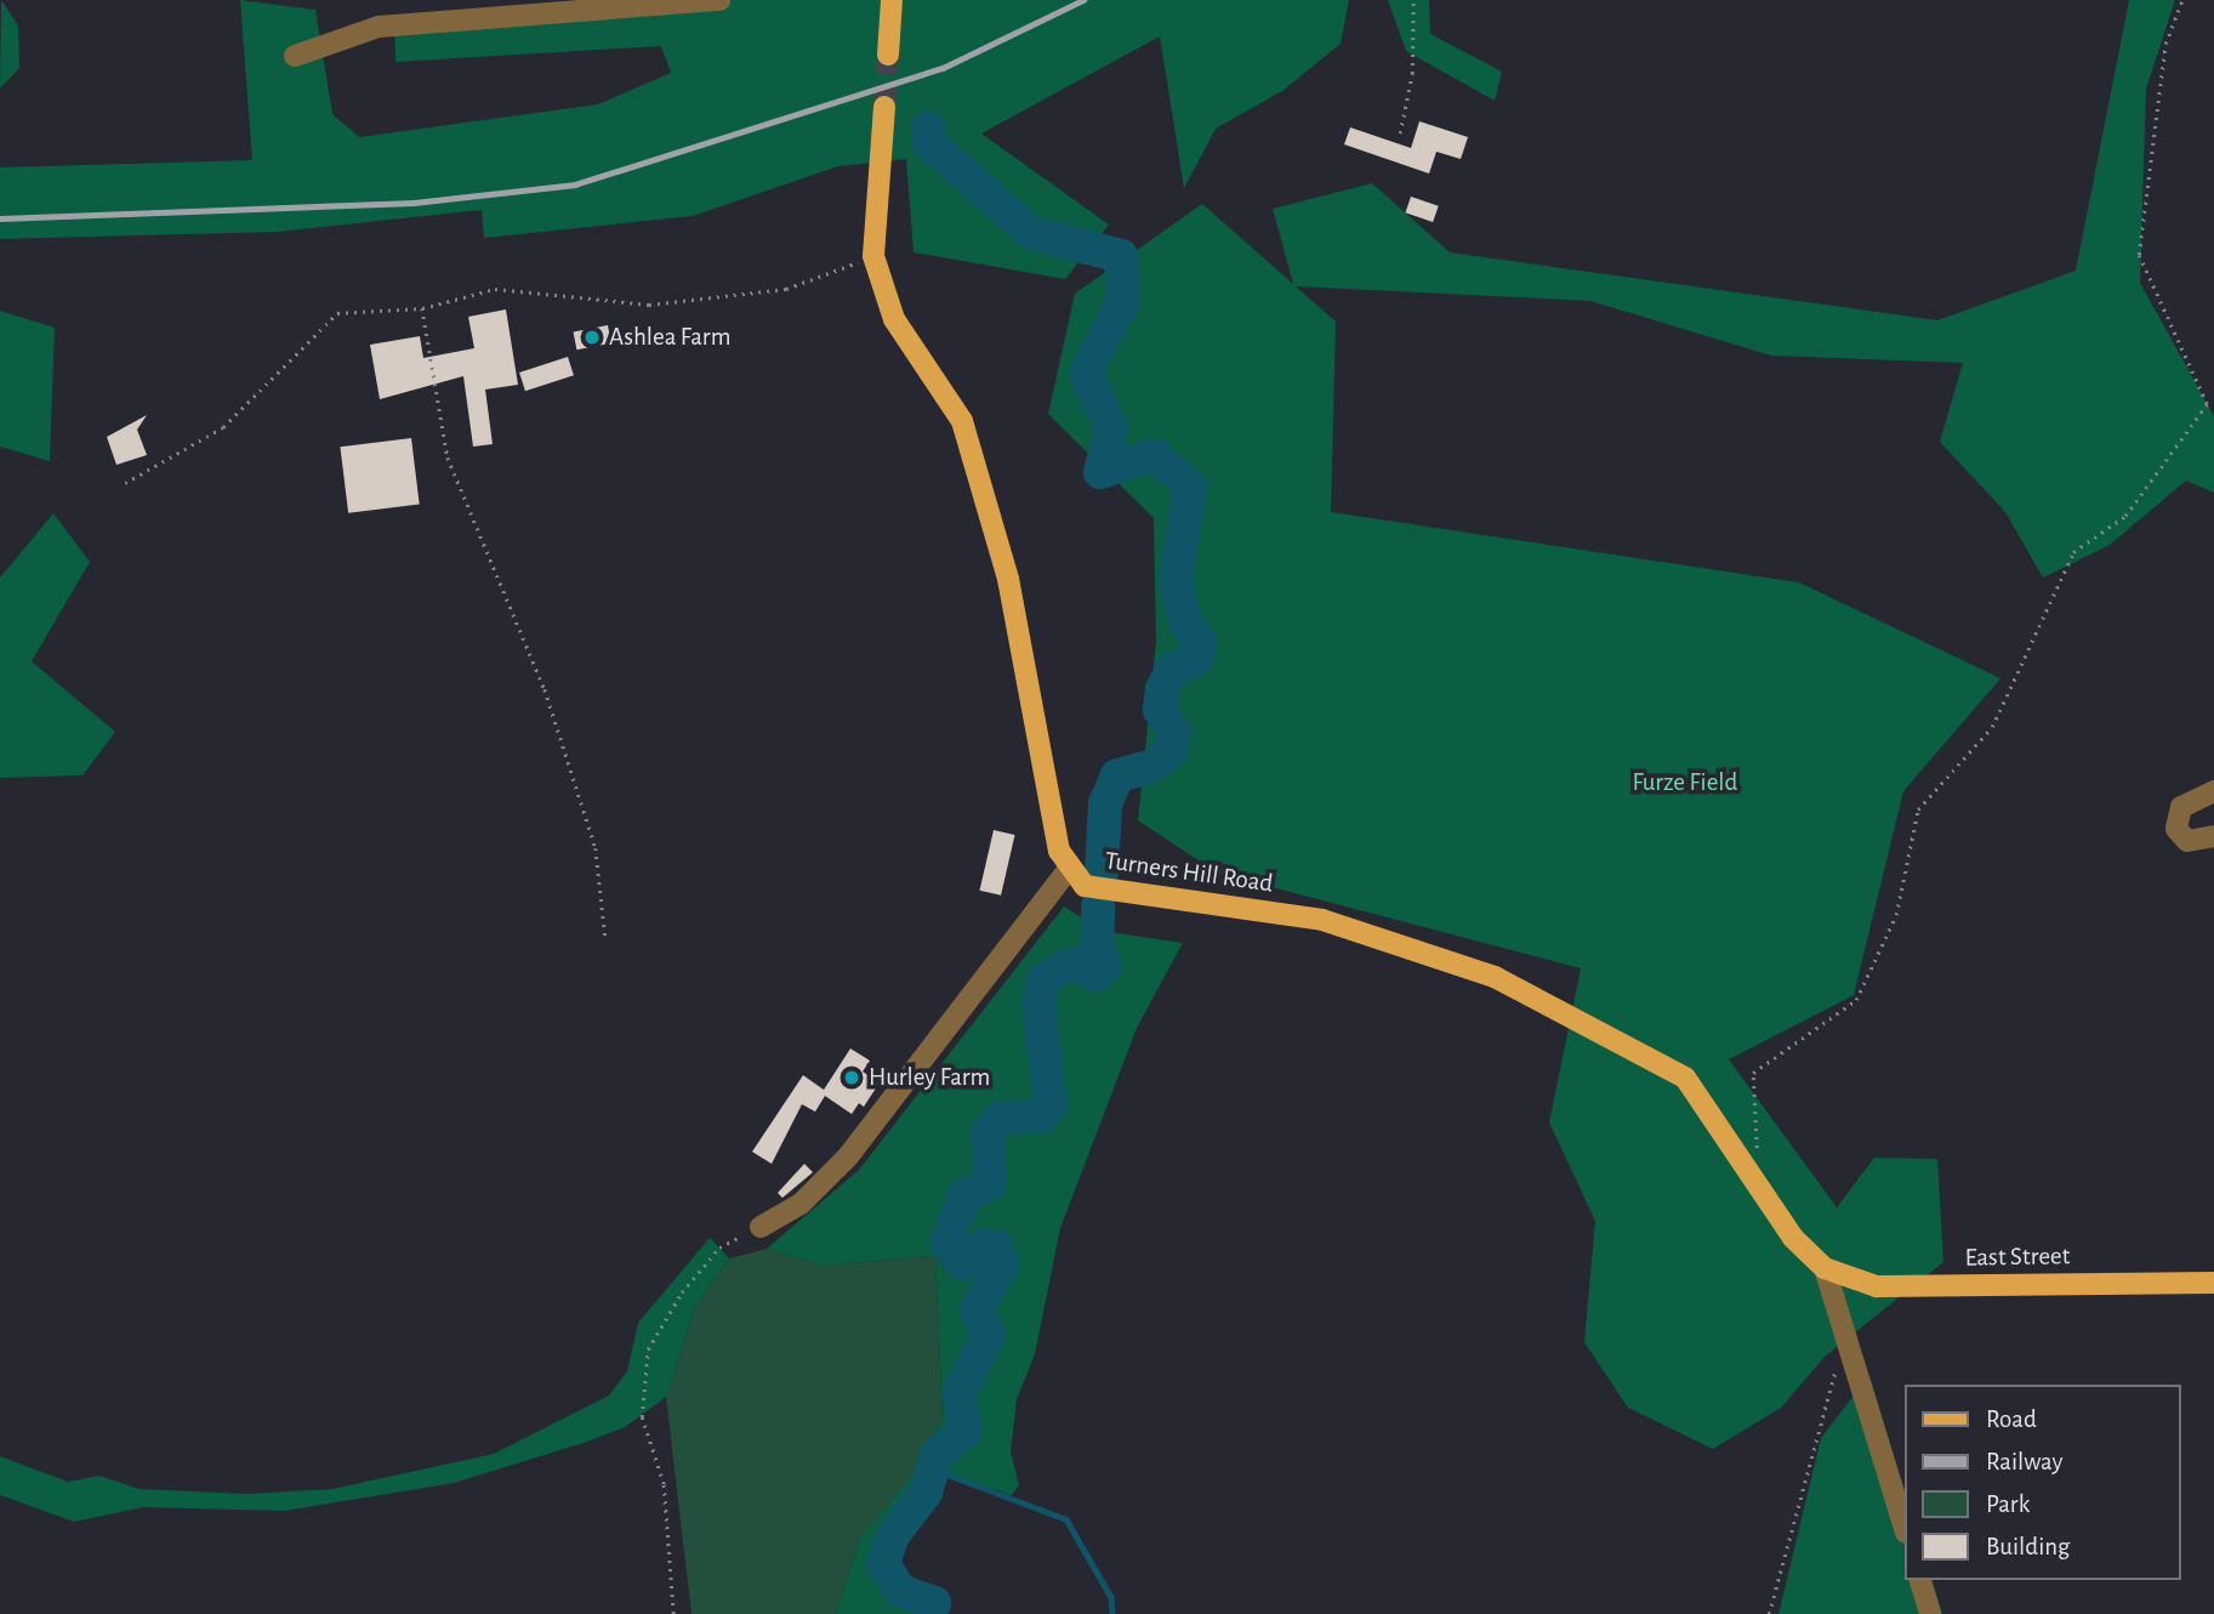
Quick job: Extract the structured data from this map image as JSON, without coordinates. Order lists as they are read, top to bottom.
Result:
{
  "streets": {
    "main road": ["Turners Hill Road", "East Street"]
  },
  "crossings": [
    ["Turners Hill Road", "East Street"]
  ],
  "parks": ["Furze Field"],
  "places": ["Ashlea Farm", "Hurley Farm"],
  "legend": [
    "Road",
    "Railway",
    "Park",
    "Building"
  ]
}
